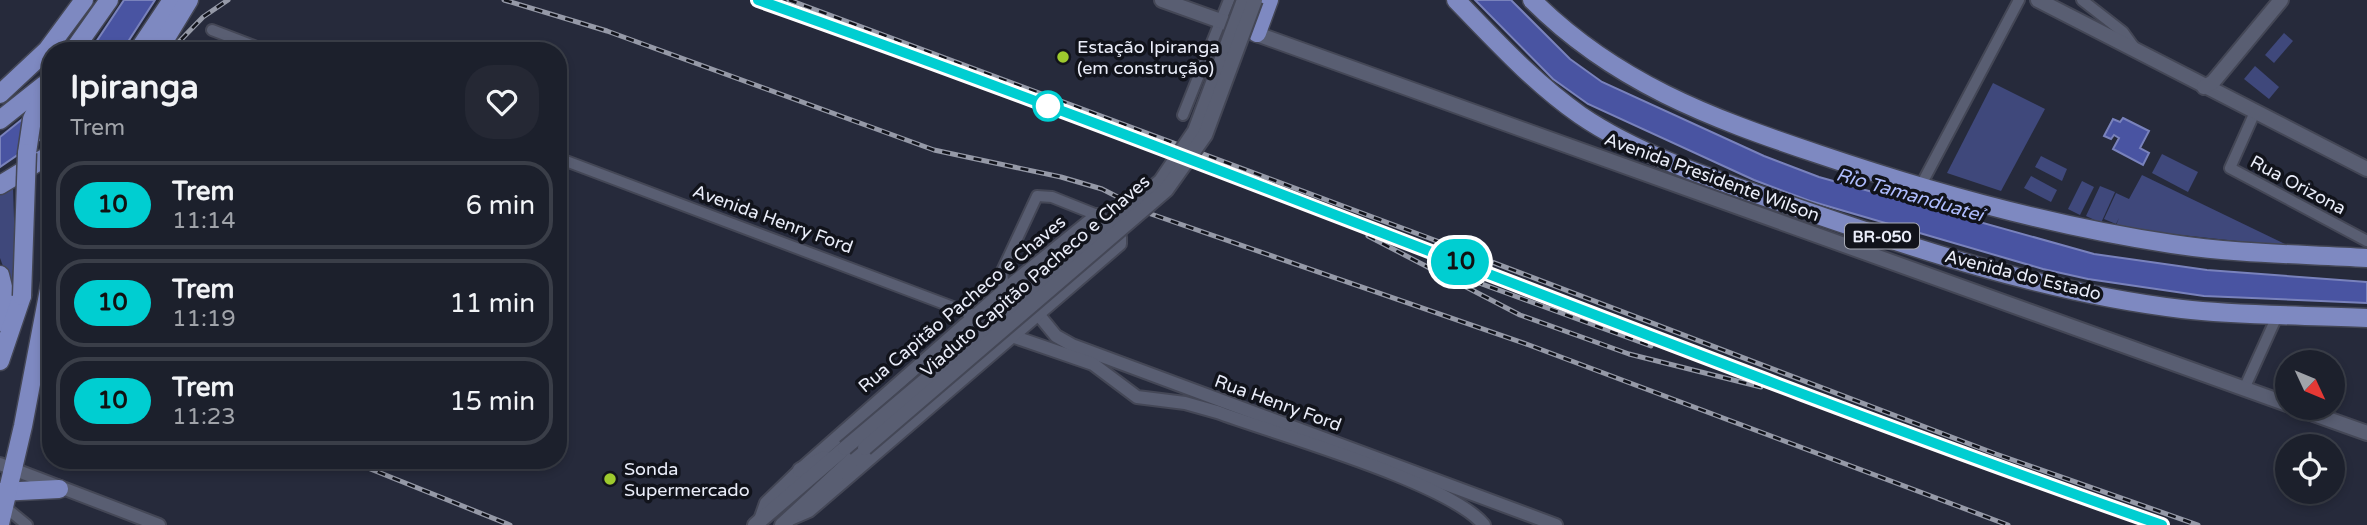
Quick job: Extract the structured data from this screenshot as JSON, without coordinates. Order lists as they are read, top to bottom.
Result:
{
  "streets": {
    "highway": ["BR-050", "Avenida do Estado"],
    "main road": ["Avenida Presidente Wilson", "Viaduto Capitão Pacheco e Chaves", "Rua Capitão Pacheco e Chaves"],
    "street": ["Rua Orizona", "Avenida Henry Ford", "Rua Henry Ford"]
  },
  "crossings": [
    ["Avenida Henry Ford", "Rua Capitão Pacheco e Chaves"],
    ["Viaduto Capitão Pacheco e Chaves", "Rua Capitão Pacheco e Chaves"],
    ["Rua Capitão Pacheco e Chaves", "Rua Henry Ford"]
  ],
  "water": ["Rio Tamanduateí"],
  "places": ["Estação Ipiranga (em construção)", "Sonda Supermercado"],
  "north": "bottom right",
  "page": {
    "on_map": "10",
    "heading": ["Ipiranga", "Trem"],
    "list": [
      {
        "mark": "10",
        "name": "Trem",
        "note": "11:14",
        "value": "6 min"
      },
      {
        "mark": "10",
        "name": "Trem",
        "note": "11:19",
        "value": "11 min"
      },
      {
        "mark": "10",
        "name": "Trem",
        "note": "11:23",
        "value": "15 min"
      }
    ]
  }
}
